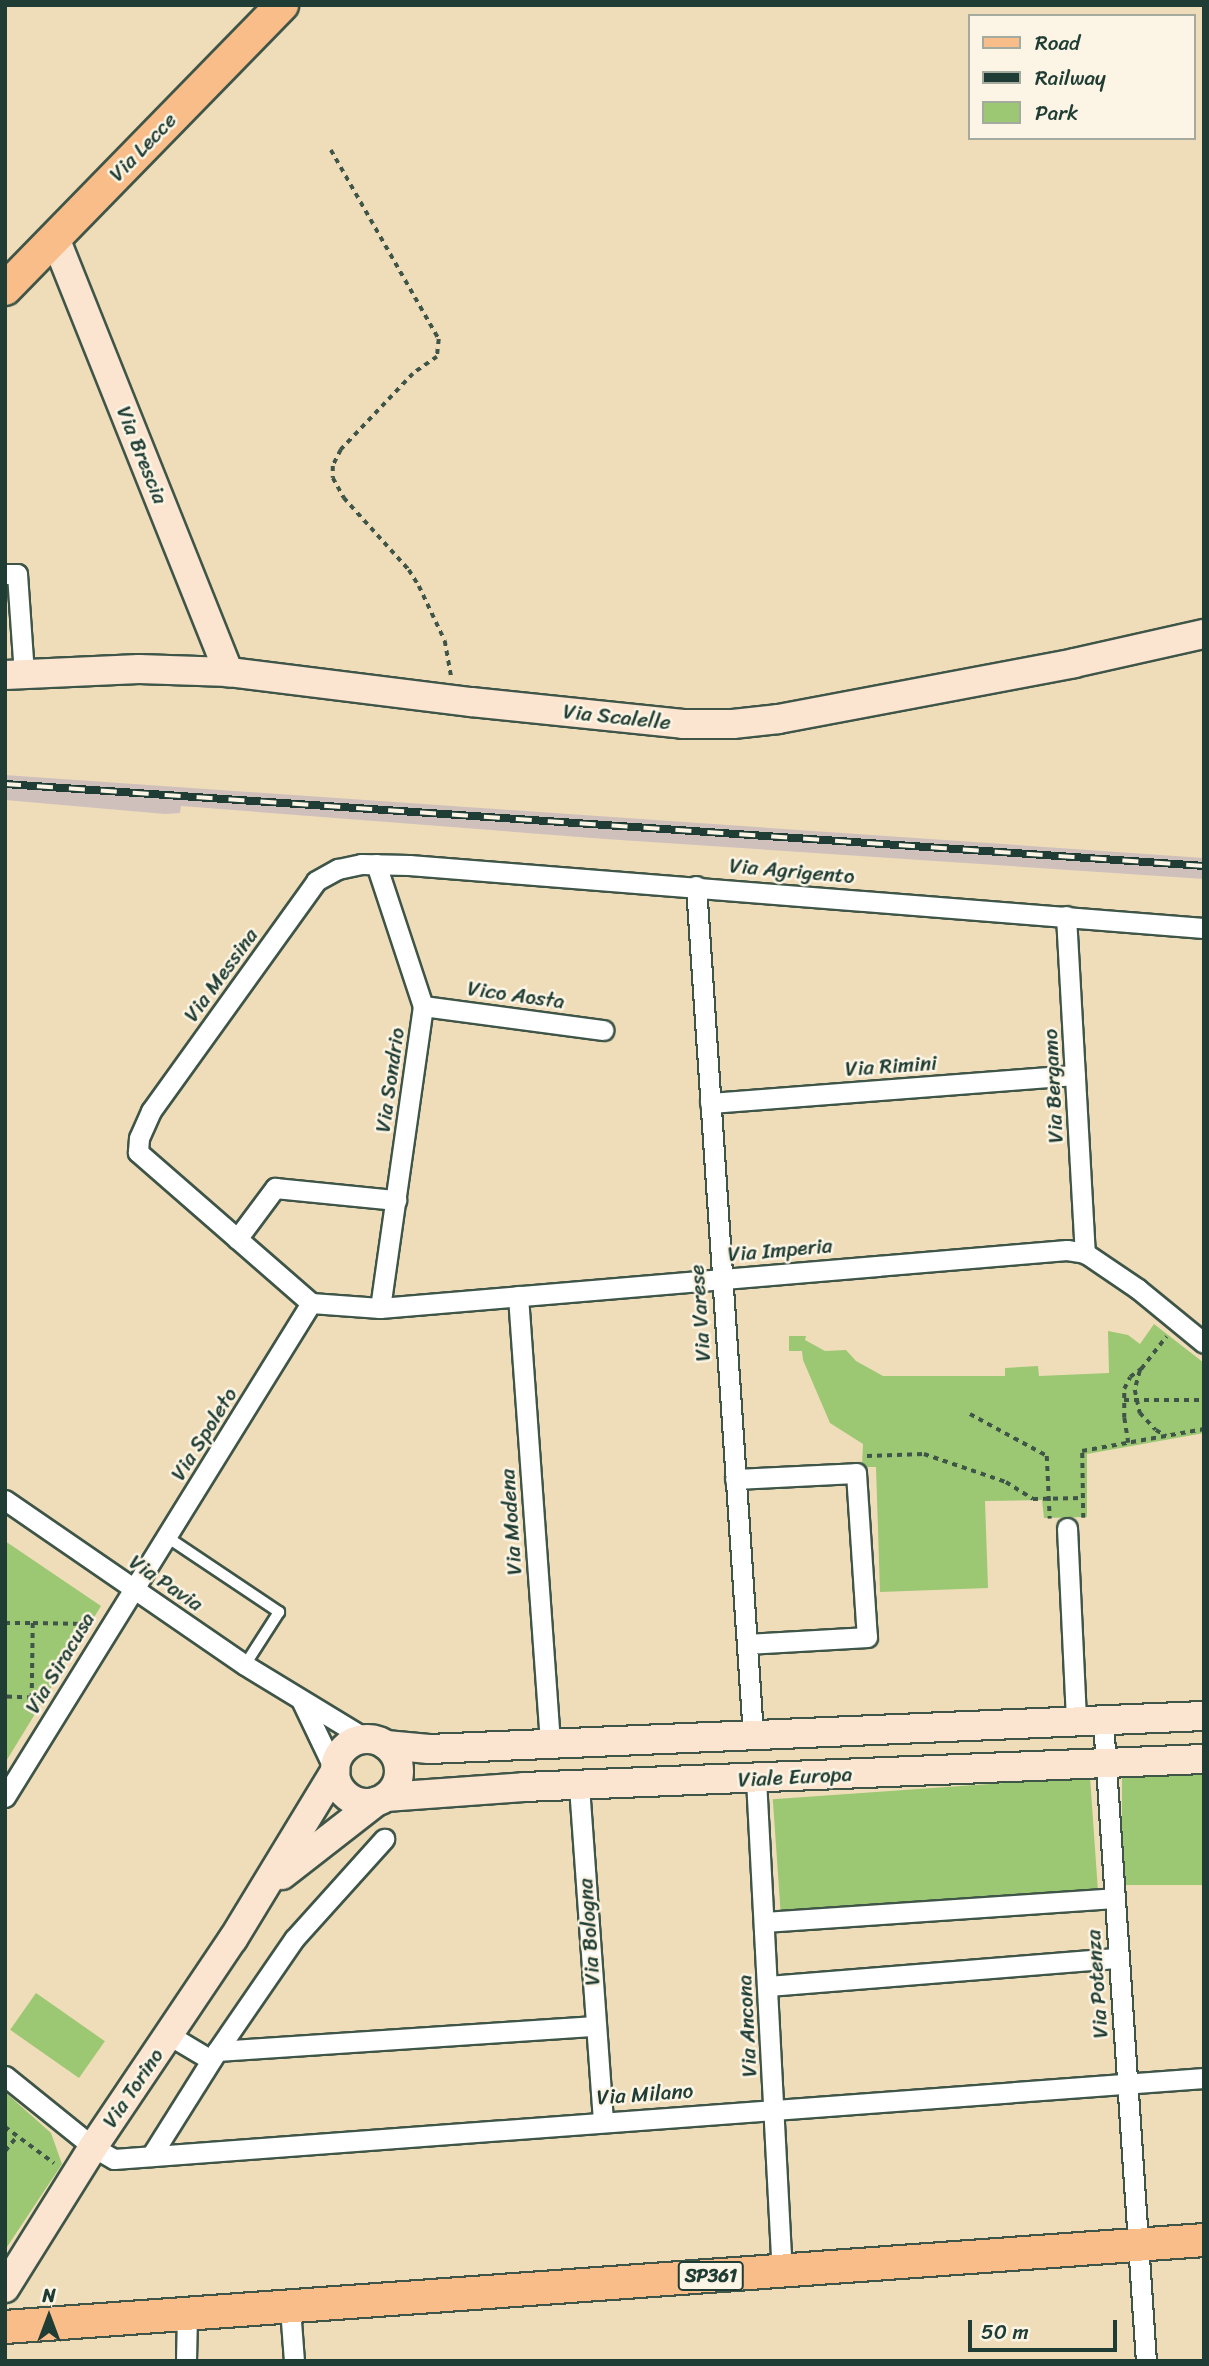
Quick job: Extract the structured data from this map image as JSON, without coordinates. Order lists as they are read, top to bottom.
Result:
{
  "streets": {
    "main road": ["Via Lecce", "SP361"],
    "street": [
      "Via Brescia",
      "Via Scalelle",
      "Via Agrigento",
      "Via Messina",
      "Vico Aosta",
      "Via Rimini",
      "Via Sondrio",
      "Via Bergamo",
      "Via Imperia",
      "Via Varese",
      "Via Spoleto",
      "Via Modena",
      "Via Pavia",
      "Via Siracusa",
      "Viale Europa",
      "Via Bologna",
      "Via Potenza",
      "Via Ancona",
      "Via Torino",
      "Via Milano"
    ]
  },
  "crossings": [
    ["Via Lecce", "Via Brescia"],
    ["Via Brescia", "Via Scalelle"],
    ["Via Agrigento", "Via Messina"],
    ["Via Agrigento", "Via Sondrio"],
    ["Via Agrigento", "Via Bergamo"],
    ["Via Agrigento", "Via Varese"],
    ["Via Messina", "Via Sondrio"],
    ["Vico Aosta", "Via Sondrio"],
    ["Via Rimini", "Via Bergamo"],
    ["Via Rimini", "Via Varese"],
    ["Via Sondrio", "Via Imperia"],
    ["Via Bergamo", "Via Imperia"],
    ["Via Imperia", "Via Varese"],
    ["Via Imperia", "Via Spoleto"],
    ["Via Imperia", "Via Modena"],
    ["Via Varese", "Viale Europa"],
    ["Via Spoleto", "Via Pavia"],
    ["Via Spoleto", "Via Siracusa"],
    ["Via Modena", "Viale Europa"],
    ["Via Pavia", "Via Siracusa"],
    ["Via Pavia", "Viale Europa"],
    ["Via Pavia", "Via Torino"],
    ["Viale Europa", "Via Bologna"],
    ["Viale Europa", "Via Potenza"],
    ["Viale Europa", "Via Ancona"],
    ["Viale Europa", "Via Torino"],
    ["Via Bologna", "Via Milano"],
    ["Via Potenza", "Via Milano"],
    ["Via Potenza", "SP361"],
    ["Via Ancona", "Via Milano"],
    ["Via Ancona", "SP361"],
    ["Via Torino", "Via Milano"]
  ],
  "legend": ["Road", "Railway", "Park"],
  "scale_bar": "50 m",
  "north": "top"
}
